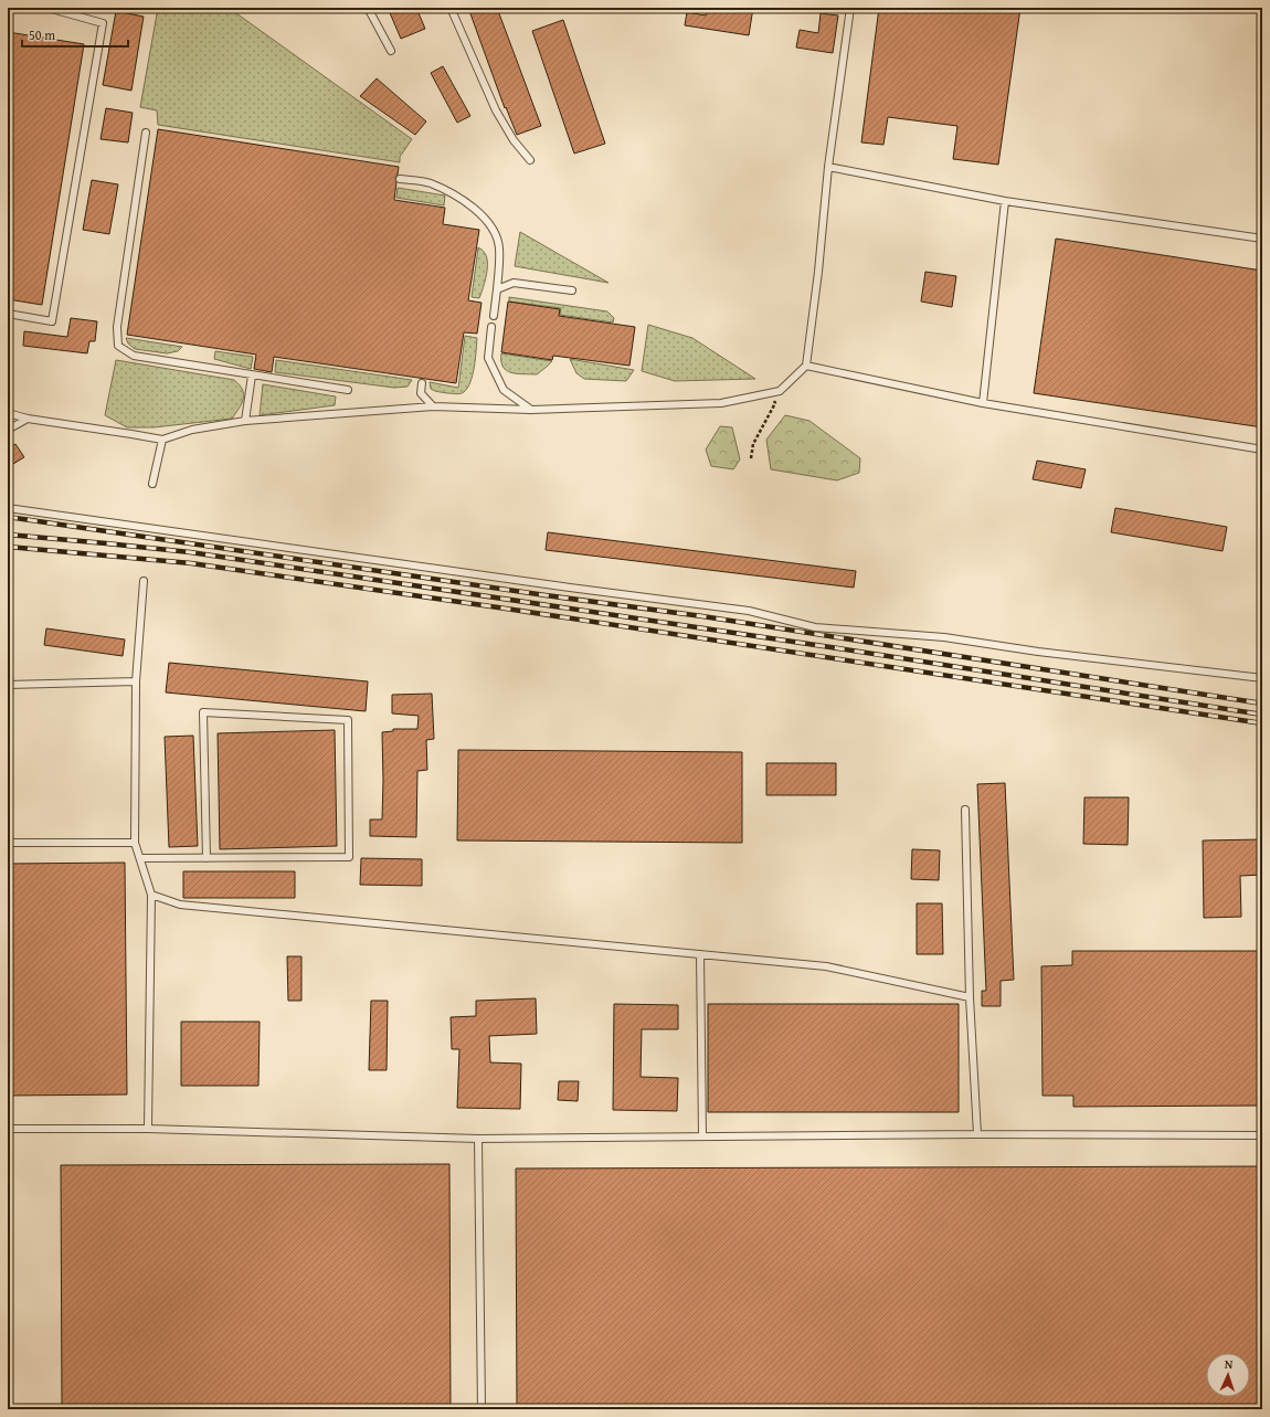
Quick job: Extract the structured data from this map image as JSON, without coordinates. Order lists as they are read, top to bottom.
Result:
{
  "scale_bar": "50 m",
  "north": "top"
}
